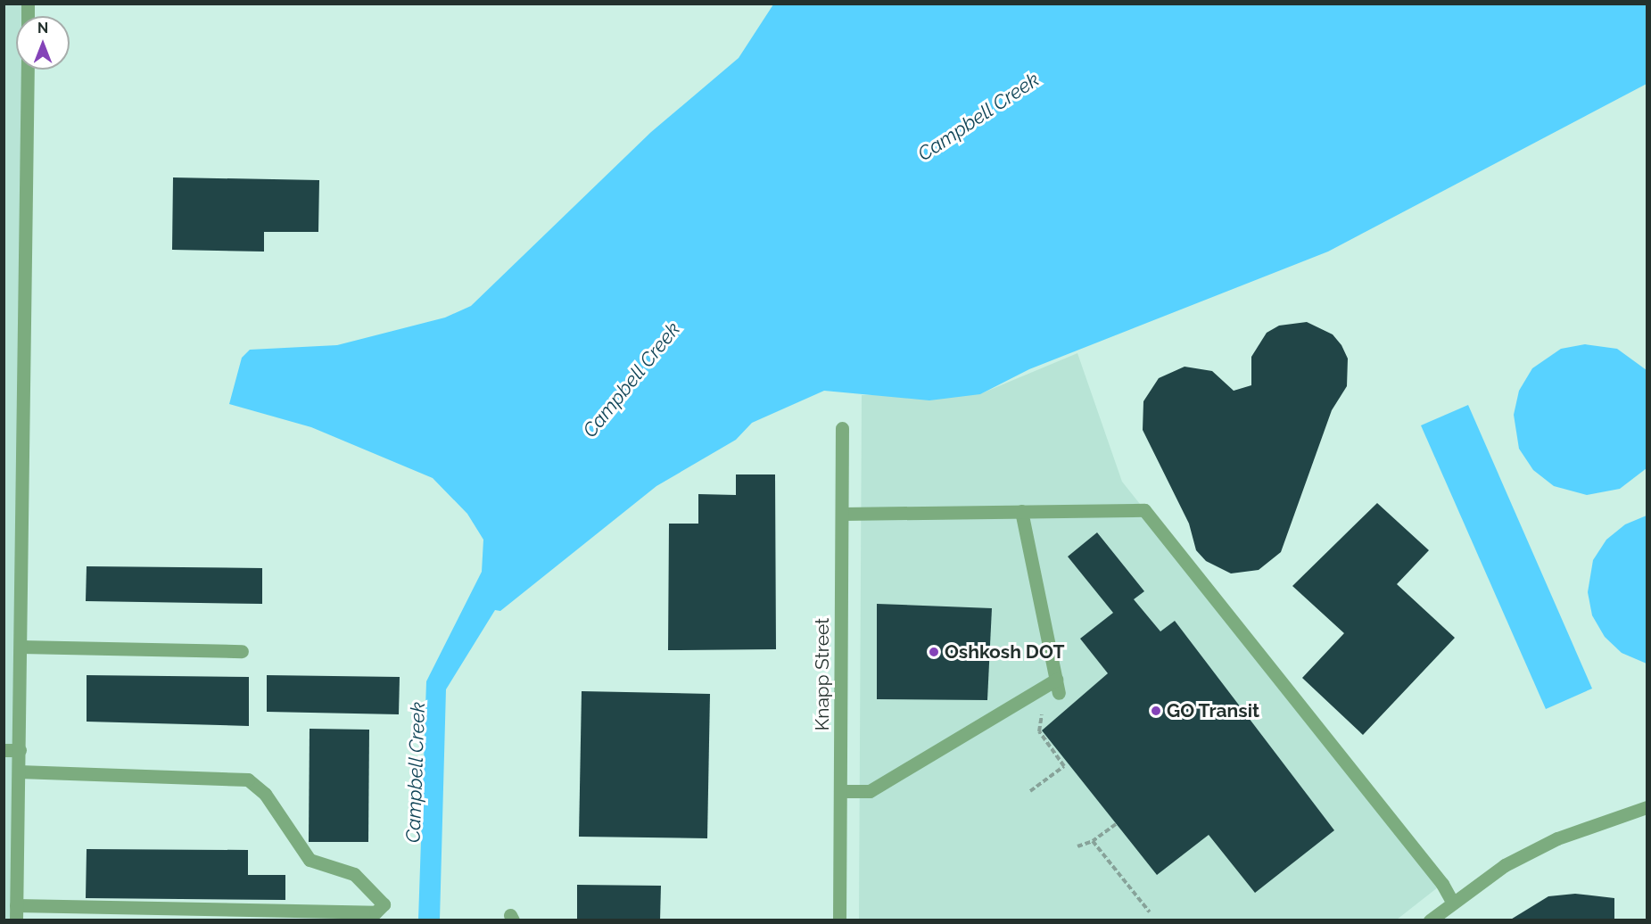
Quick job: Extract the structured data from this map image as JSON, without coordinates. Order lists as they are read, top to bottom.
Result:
{
  "streets": {
    "street": ["Knapp Street"]
  },
  "water": ["Campbell Creek"],
  "places": ["Oshkosh DOT", "GO Transit"],
  "north": "top"
}
